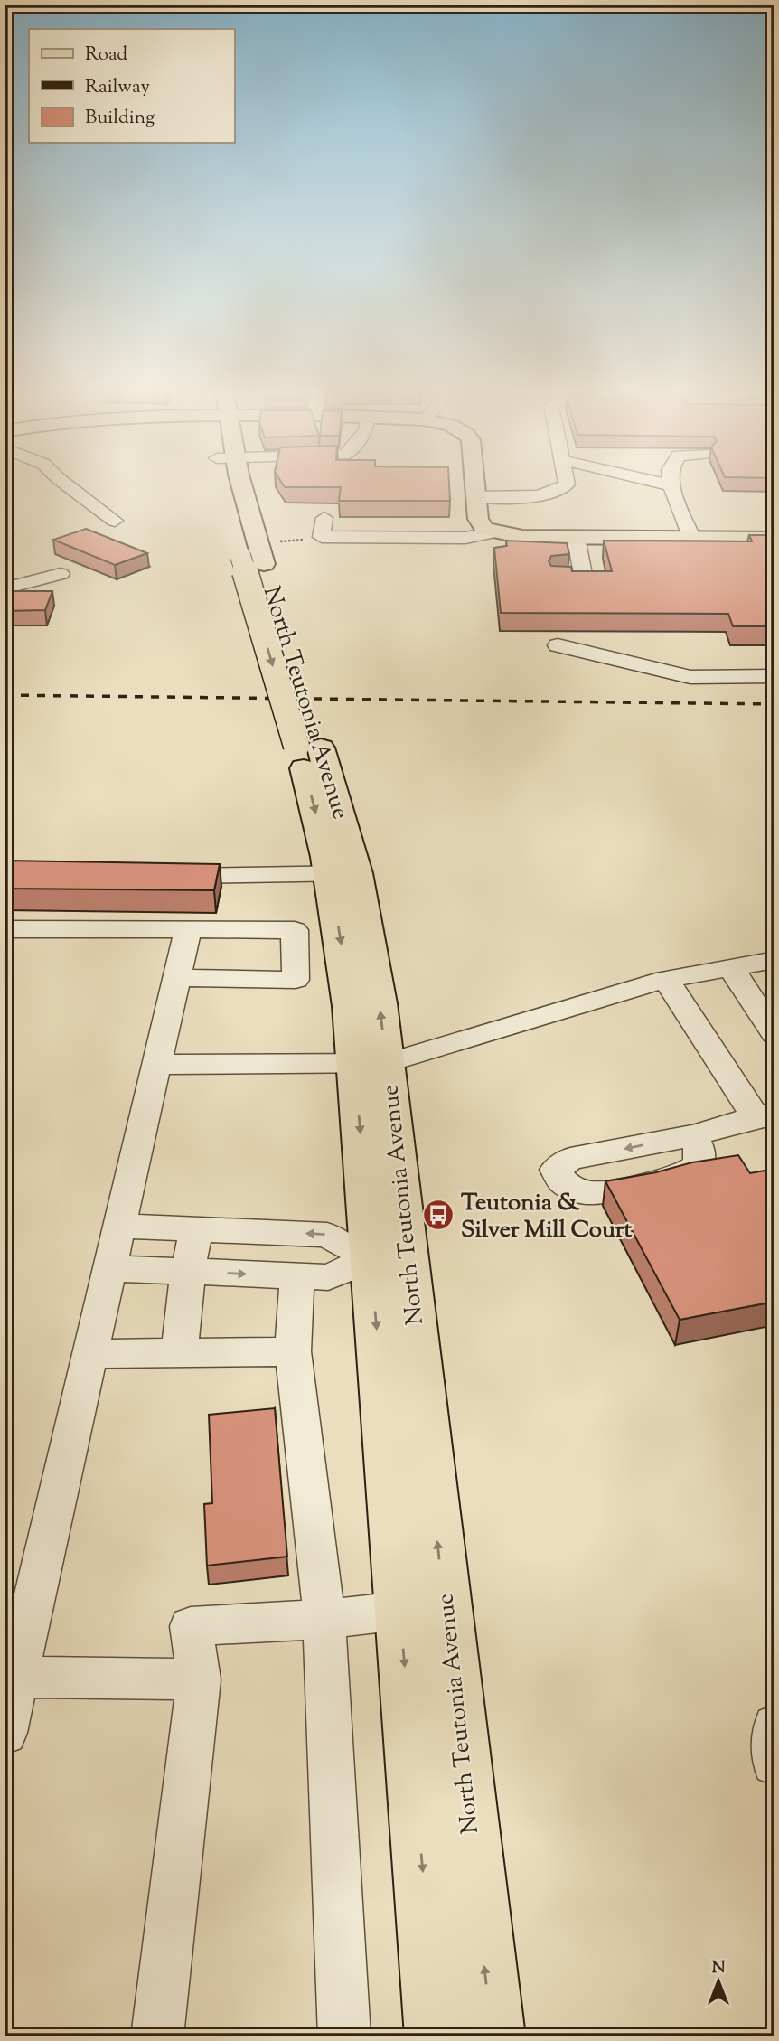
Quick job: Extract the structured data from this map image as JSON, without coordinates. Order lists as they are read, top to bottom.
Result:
{
  "streets": {
    "main road": ["North Teutonia Avenue"]
  },
  "places": {
    "bus stop": ["Teutonia & Silver Mill Court"]
  },
  "legend": ["Road", "Railway", "Building"],
  "north": "top"
}
